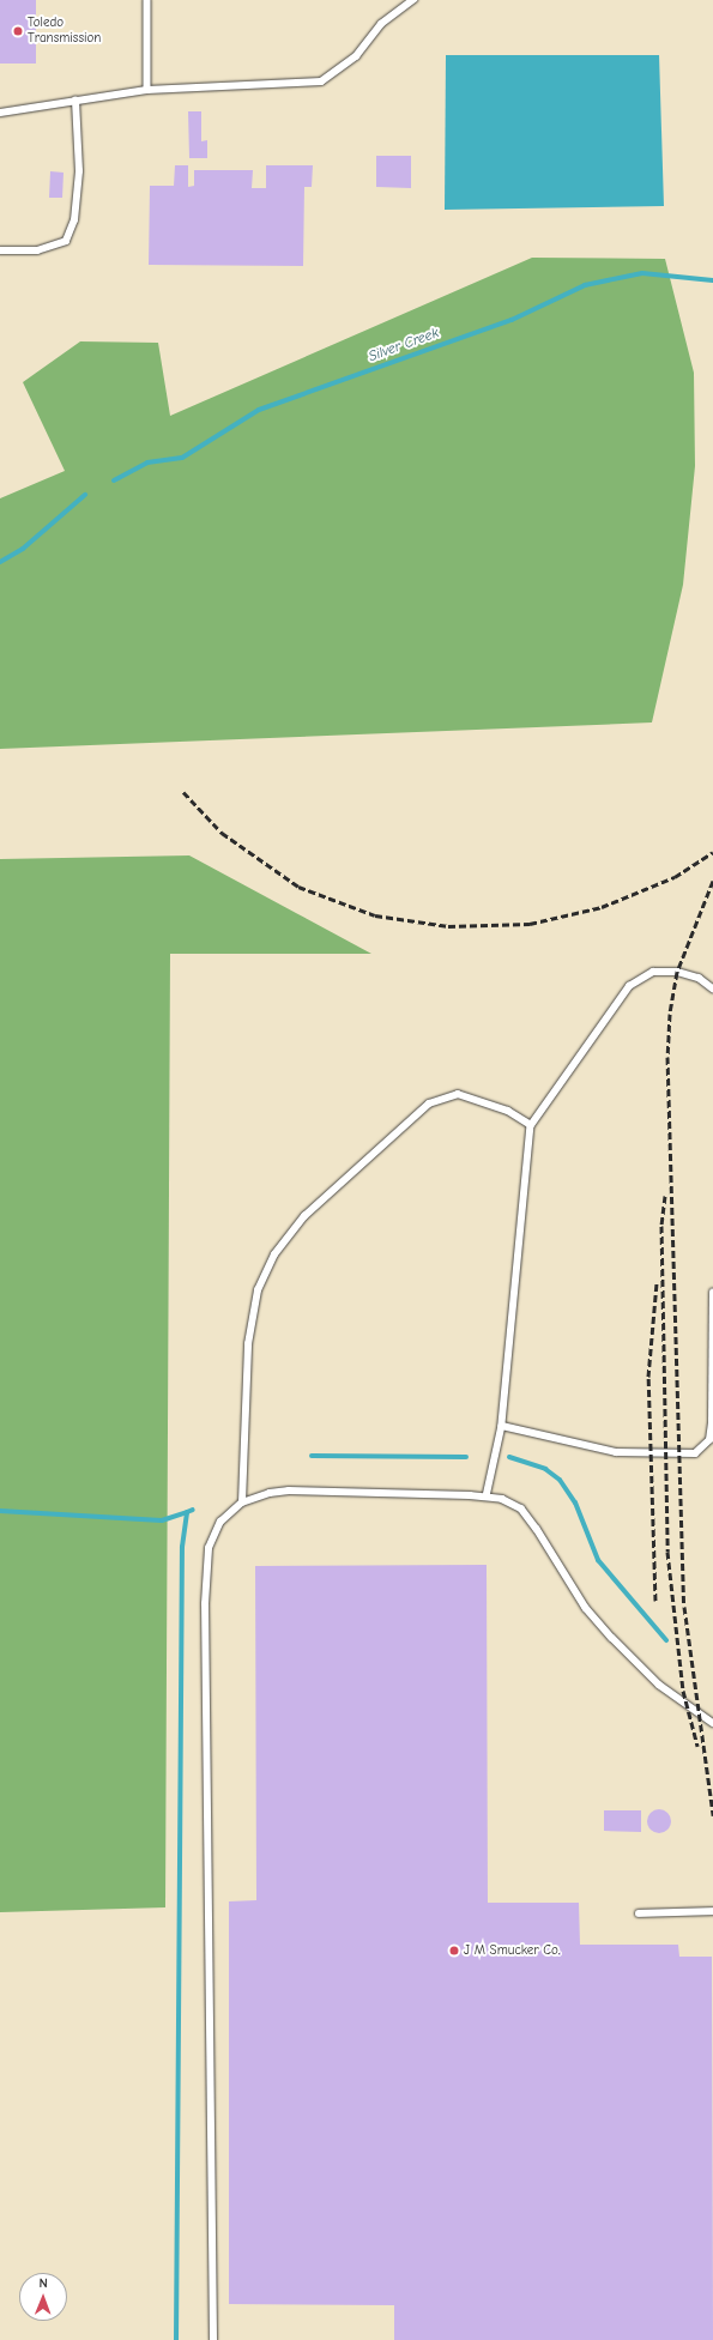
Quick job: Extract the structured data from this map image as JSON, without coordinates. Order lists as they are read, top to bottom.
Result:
{
  "water": ["Silver Creek"],
  "places": ["Toledo Transmission", "J M Smucker Co."],
  "north": "top"
}
